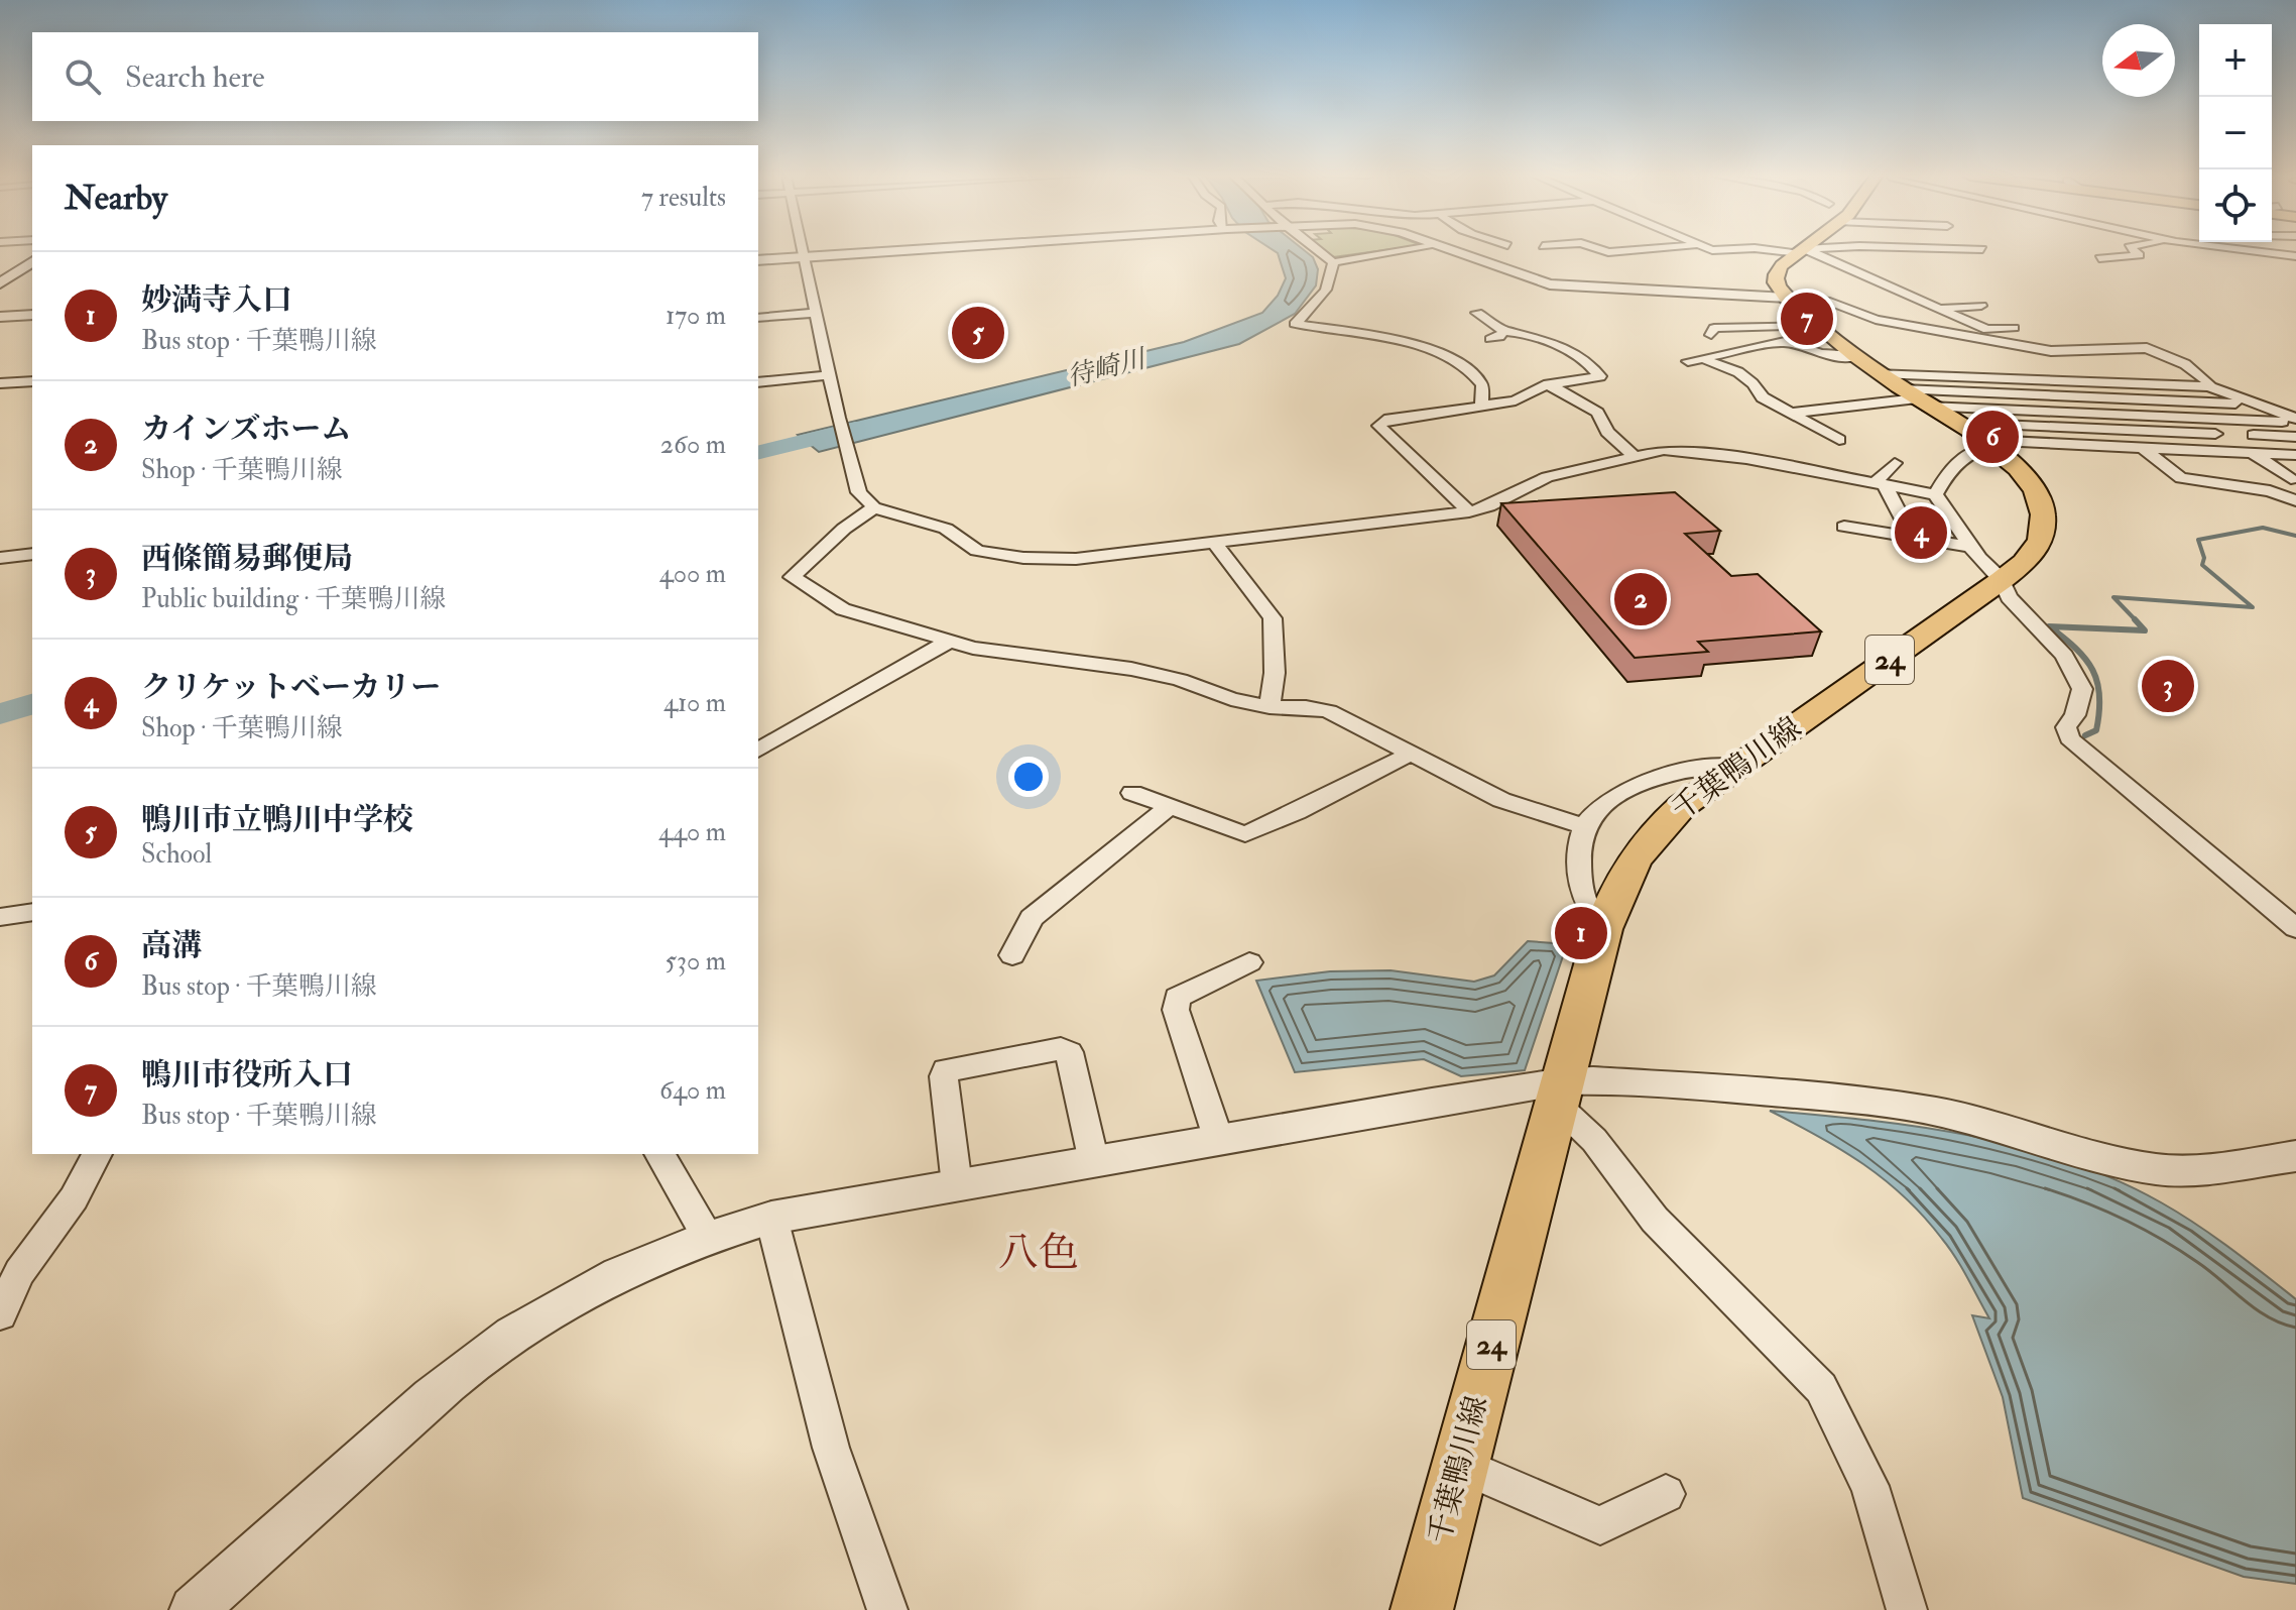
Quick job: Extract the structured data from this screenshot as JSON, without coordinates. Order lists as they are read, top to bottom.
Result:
{
  "streets": {
    "main road": ["24", "千葉鴨川線"]
  },
  "districts": ["八色"],
  "water": ["待崎川"],
  "north": "left",
  "page": {
    "map_buttons": ["+", "−"],
    "search": "Search here",
    "heading": ["Nearby", "7 results"],
    "list": [
      {
        "mark": "1",
        "name": "妙満寺入口",
        "note": "Bus stop · 千葉鴨川線",
        "value": "170 m"
      },
      {
        "mark": "2",
        "name": "カインズホーム",
        "note": "Shop · 千葉鴨川線",
        "value": "260 m"
      },
      {
        "mark": "3",
        "name": "西條簡易郵便局",
        "note": "Public building · 千葉鴨川線",
        "value": "400 m"
      },
      {
        "mark": "4",
        "name": "クリケットベーカリー",
        "note": "Shop · 千葉鴨川線",
        "value": "410 m"
      },
      {
        "mark": "5",
        "name": "鴨川市立鴨川中学校",
        "note": "School",
        "value": "440 m"
      },
      {
        "mark": "6",
        "name": "高溝",
        "note": "Bus stop · 千葉鴨川線",
        "value": "530 m"
      },
      {
        "mark": "7",
        "name": "鴨川市役所入口",
        "note": "Bus stop · 千葉鴨川線",
        "value": "640 m"
      }
    ],
    "pins": [
      "7",
      "5",
      "6",
      "4",
      "2",
      "3",
      "1"
    ]
  }
}
